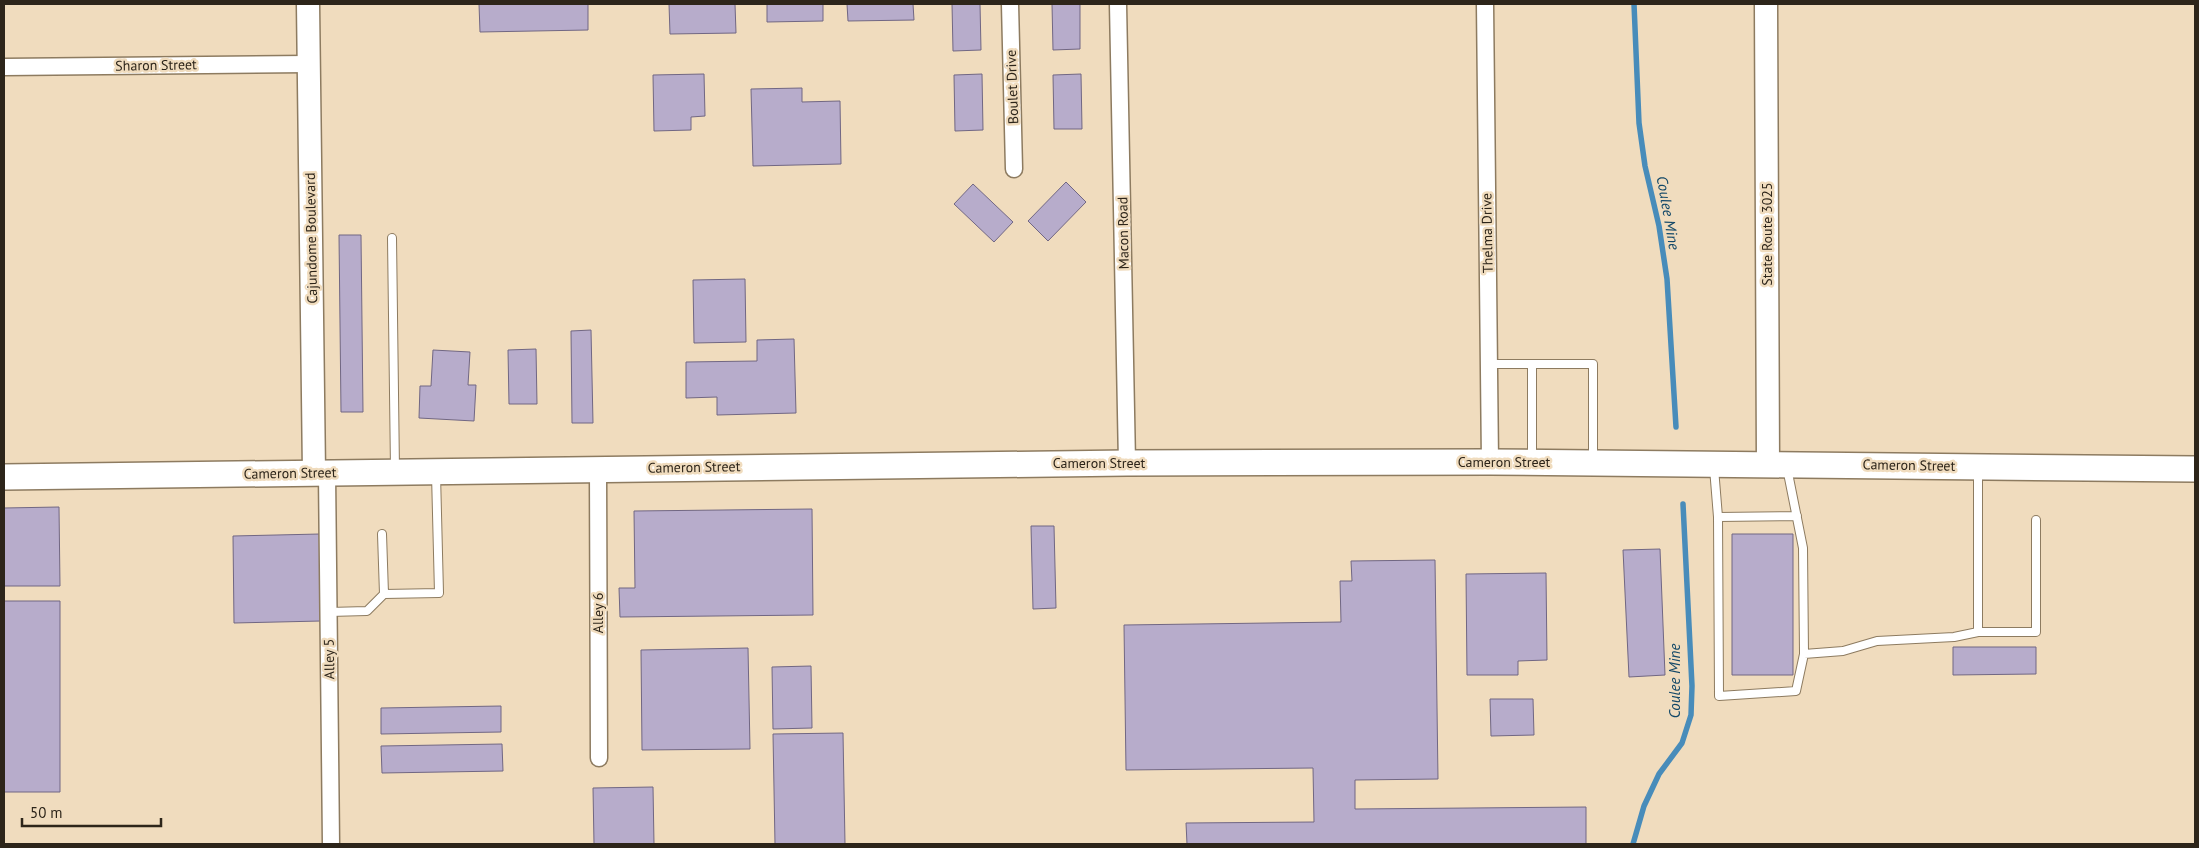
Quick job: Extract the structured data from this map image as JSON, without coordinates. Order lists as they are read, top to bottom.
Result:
{
  "streets": {
    "main road": ["Cameron Street"],
    "street": [
      "Sharon Street",
      "Boulet Drive",
      "Macon Road",
      "Thelma Drive",
      "State Route 3025",
      "Cajundome Boulevard",
      "Alley 6",
      "Alley 5"
    ]
  },
  "crossings": [
    ["Sharon Street", "Cajundome Boulevard"],
    ["Macon Road", "Cameron Street"],
    ["Thelma Drive", "Cameron Street"],
    ["State Route 3025", "Cameron Street"],
    ["Cajundome Boulevard", "Cameron Street"],
    ["Cajundome Boulevard", "Alley 5"],
    ["Cameron Street", "Alley 6"],
    ["Cameron Street", "Alley 5"]
  ],
  "water": ["Coulee Mine"],
  "scale_bar": "50 m"
}
